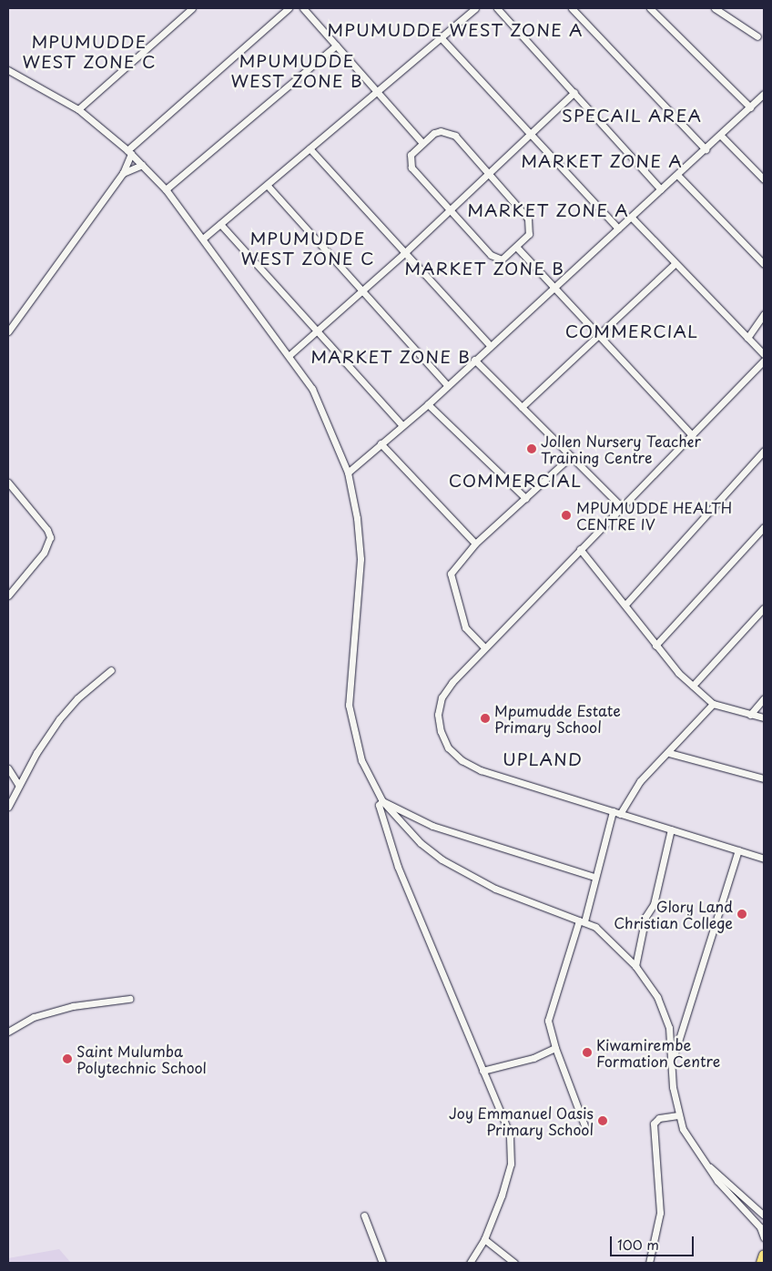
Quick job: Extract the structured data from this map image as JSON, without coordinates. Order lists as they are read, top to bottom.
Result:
{
  "districts": [
    "MPUMUDDE WEST ZONE A",
    "MPUMUDDE WEST ZONE C",
    "MPUMUDDE WEST ZONE B",
    "SPECAIL AREA",
    "MARKET ZONE A",
    "MARKET ZONE A",
    "MPUMUDDE WEST ZONE C",
    "MARKET ZONE B",
    "COMMERCIAL",
    "MARKET ZONE B",
    "COMMERCIAL",
    "UPLAND"
  ],
  "places": [
    "Jollen Nursery Teacher Training Centre",
    "MPUMUDDE HEALTH CENTRE IV",
    "Mpumudde Estate Primary School",
    "Glory Land Christian College",
    "Kiwamirembe Formation Centre",
    "Saint Mulumba Polytechnic School",
    "Joy Emmanuel Oasis Primary School"
  ],
  "scale_bar": "100 m"
}
